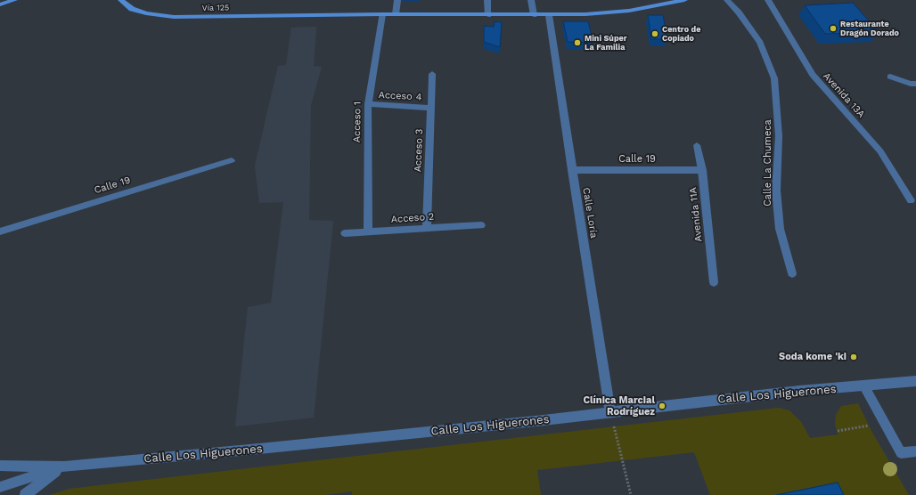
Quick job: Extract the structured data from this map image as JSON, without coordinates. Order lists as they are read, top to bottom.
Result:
{
  "streets": {
    "main road": ["Vía 125"],
    "street": [
      "Avenida 13A",
      "Acceso 4",
      "Acceso 1",
      "Acceso 3",
      "Calle 19",
      "Calle La Chumeca",
      "Calle Loría",
      "Avenida 11A",
      "Acceso 2",
      "Calle Los Higuerones"
    ]
  },
  "crossings": [
    ["Vía 125", "Acceso 1"],
    ["Vía 125", "Calle Loría"],
    ["Acceso 4", "Acceso 1"],
    ["Acceso 4", "Acceso 3"],
    ["Acceso 1", "Acceso 2"],
    ["Acceso 3", "Acceso 2"],
    ["Calle 19", "Calle Loría"],
    ["Calle 19", "Avenida 11A"],
    ["Calle Loría", "Calle Los Higuerones"]
  ],
  "places": [
    "Restaurante Dragón Dorado",
    "Centro de Copiado",
    "Mini Súper La Familia",
    "Soda kome 'ki",
    "Clínica Marcial Rodríguez"
  ]
}
